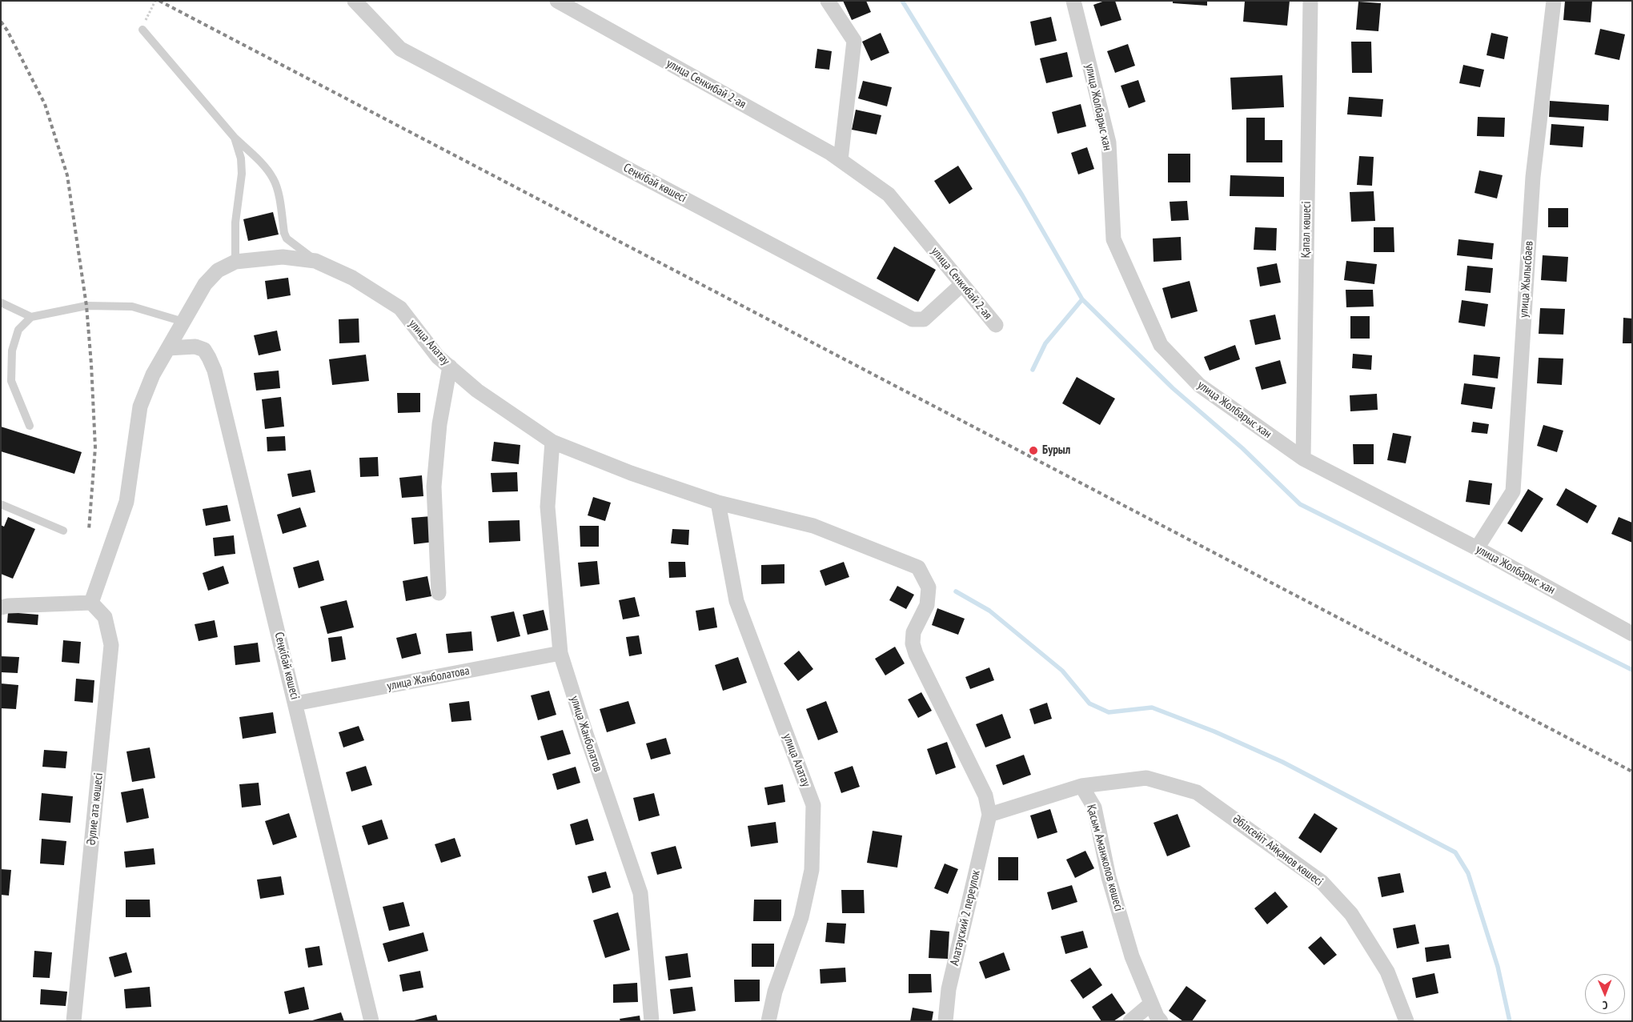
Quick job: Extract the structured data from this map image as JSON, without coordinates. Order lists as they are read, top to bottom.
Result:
{
  "streets": {
    "street": [
      "улица Сенкибай 2-ая",
      "улица Жолбарыс хан",
      "Сеңкібай көшесі",
      "Қапал көшесі",
      "улица Жылысбаев",
      "улица Алатау",
      "улица Жанболатова",
      "улица Жанболатов",
      "Әулие ата көшесі",
      "Әбілсейіт Айқанов көшесі",
      "Қасым Аманжолов көшесі",
      "Алатауский 2 переулок"
    ]
  },
  "crossings": [
    ["улица Сенкибай 2-ая", "Сеңкібай көшесі"],
    ["улица Жолбарыс хан", "Қапал көшесі"],
    ["улица Жолбарыс хан", "улица Жылысбаев"],
    ["Сеңкібай көшесі", "улица Алатау"],
    ["Сеңкібай көшесі", "улица Жанболатова"],
    ["улица Алатау", "улица Жанболатов"],
    ["улица Алатау", "Әулие ата көшесі"],
    ["улица Алатау", "Алатауский 2 переулок"],
    ["улица Жанболатова", "улица Жанболатов"],
    ["Әбілсейіт Айқанов көшесі", "Қасым Аманжолов көшесі"]
  ],
  "places": ["Бурыл"],
  "north": "bottom"
}
